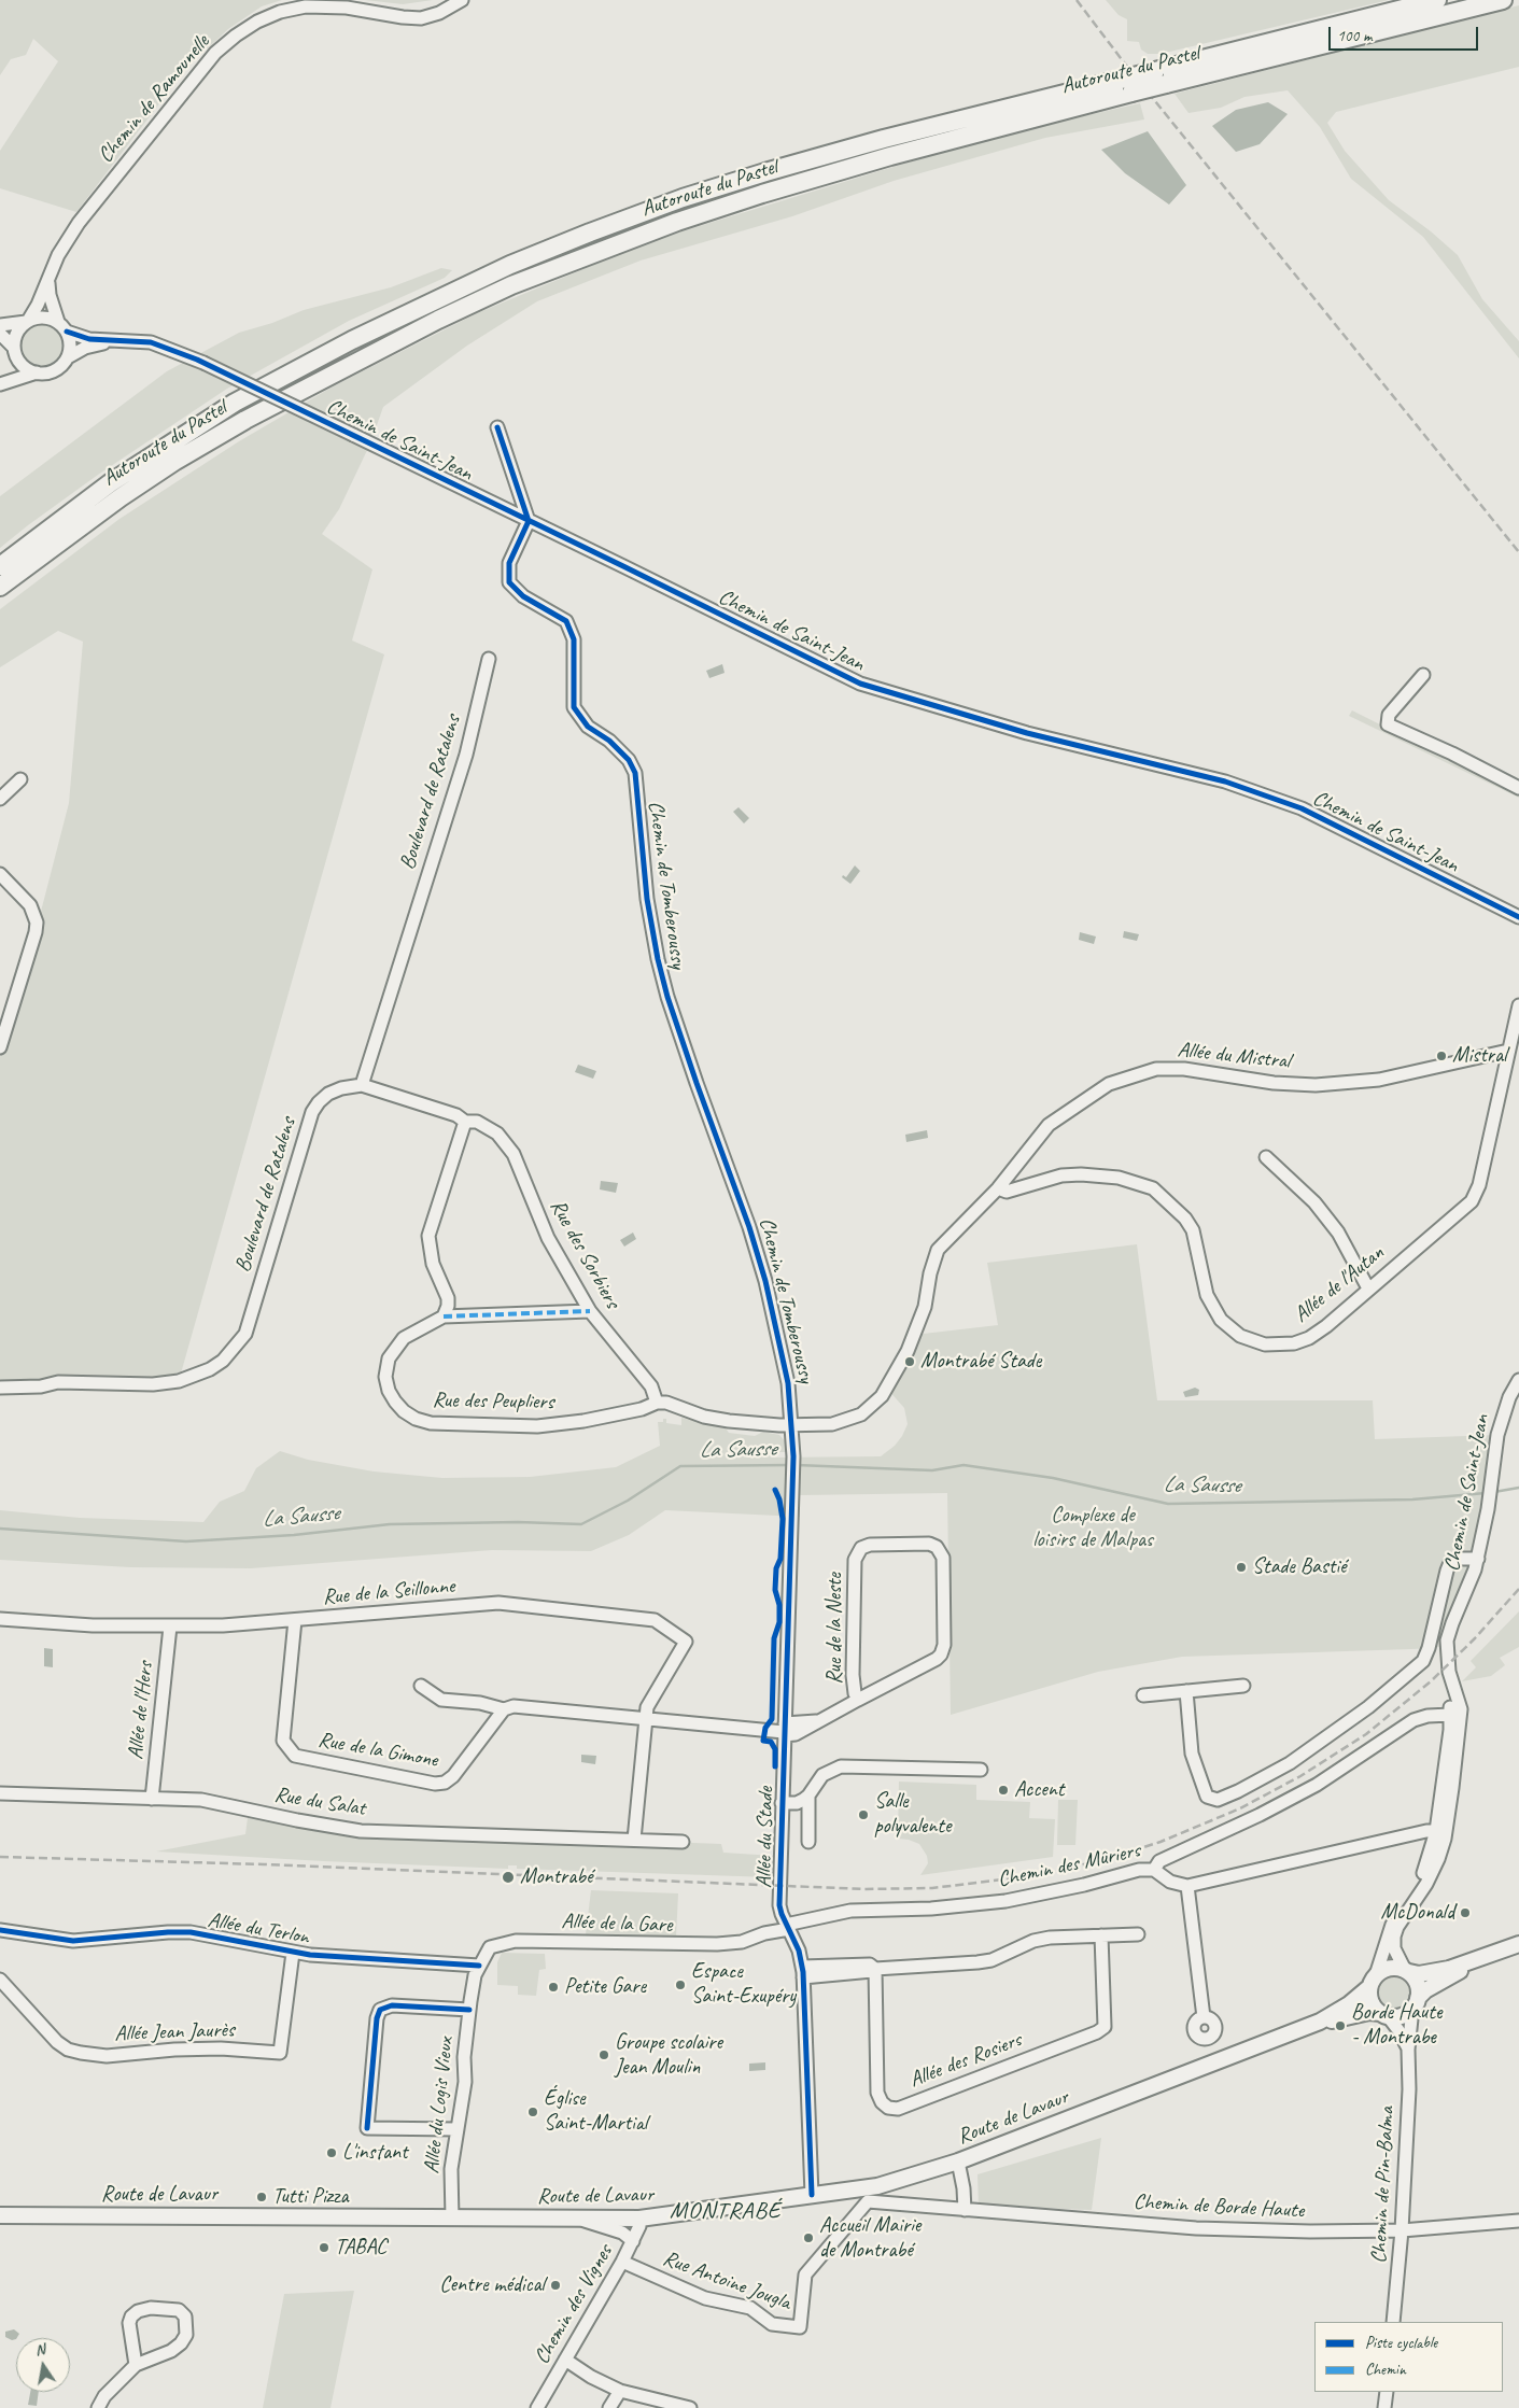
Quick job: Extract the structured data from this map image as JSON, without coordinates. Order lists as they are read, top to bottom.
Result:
{
  "streets": {
    "highway": ["Autoroute du Pastel"],
    "main road": ["Route de Lavaur"],
    "street": [
      "Chemin de Ramounelle",
      "Chemin de Saint-Jean",
      "Boulevard de Ratalens",
      "Chemin de Tomberoussy",
      "Allée du Mistral",
      "Rue des Sorbiers",
      "Allée de l'Autan",
      "Rue des Peupliers",
      "Rue de la Seillonne",
      "Rue de la Neste",
      "Allée de l'Hers",
      "Rue de la Gimone",
      "Rue du Salat",
      "Allée du Stade",
      "Chemin des Mûriers",
      "Allée de la Gare",
      "Allée du Terlon",
      "Allée Jean Jaurès",
      "Allée des Rosiers",
      "Allée du Logis Vieux",
      "Chemin de Pin-Balma",
      "Chemin de Borde Haute",
      "Rue Antoine Jougla",
      "Chemin des Vignes"
    ]
  },
  "crossings": [
    ["Chemin de Ramounelle", "Chemin de Saint-Jean"],
    ["Chemin de Saint-Jean", "Chemin de Tomberoussy"],
    ["Chemin de Saint-Jean", "Chemin des Mûriers"],
    ["Chemin de Saint-Jean", "Route de Lavaur"],
    ["Chemin de Saint-Jean", "Chemin de Pin-Balma"],
    ["Boulevard de Ratalens", "Rue des Sorbiers"],
    ["Chemin de Tomberoussy", "Allée du Stade"],
    ["Allée du Mistral", "Allée de l'Autan"],
    ["Rue des Sorbiers", "Rue des Peupliers"],
    ["Rue de la Seillonne", "Allée de l'Hers"],
    ["Rue de la Seillonne", "Rue de la Gimone"],
    ["Rue de la Neste", "Allée du Stade"],
    ["Allée de l'Hers", "Rue du Salat"],
    ["Allée du Stade", "Chemin des Mûriers"],
    ["Allée du Stade", "Allée de la Gare"],
    ["Allée du Stade", "Route de Lavaur"],
    ["Chemin des Mûriers", "Allée de la Gare"],
    ["Allée de la Gare", "Allée du Terlon"],
    ["Allée de la Gare", "Allée du Logis Vieux"],
    ["Allée du Terlon", "Allée Jean Jaurès"],
    ["Allée du Terlon", "Allée du Logis Vieux"],
    ["Allée du Logis Vieux", "Route de Lavaur"],
    ["Route de Lavaur", "Chemin de Pin-Balma"],
    ["Route de Lavaur", "Chemin des Vignes"],
    ["Chemin de Pin-Balma", "Chemin de Borde Haute"],
    ["Chemin de Borde Haute", "Rue Antoine Jougla"],
    ["Rue Antoine Jougla", "Chemin des Vignes"]
  ],
  "districts": ["MONTRABÉ"],
  "water": ["La Sausse"],
  "parks": ["Complexe de loisirs de Malpas"],
  "places": [
    "Mistral",
    "Montrabé Stade",
    "Stade Bastié",
    "Accent",
    "Salle polyvalente",
    "Montrabé",
    "McDonald",
    "Espace Saint-Exupéry",
    "Petite Gare",
    "Borde Haute - Montrabe",
    "Groupe scolaire Jean Moulin",
    "Église Saint-Martial",
    "L'instant",
    "Tutti Pizza",
    "Accueil Mairie de Montrabé",
    "TABAC",
    "Centre médical"
  ],
  "legend": ["Piste cyclable", "Chemin"],
  "scale_bar": "100 m",
  "north": "top"
}
